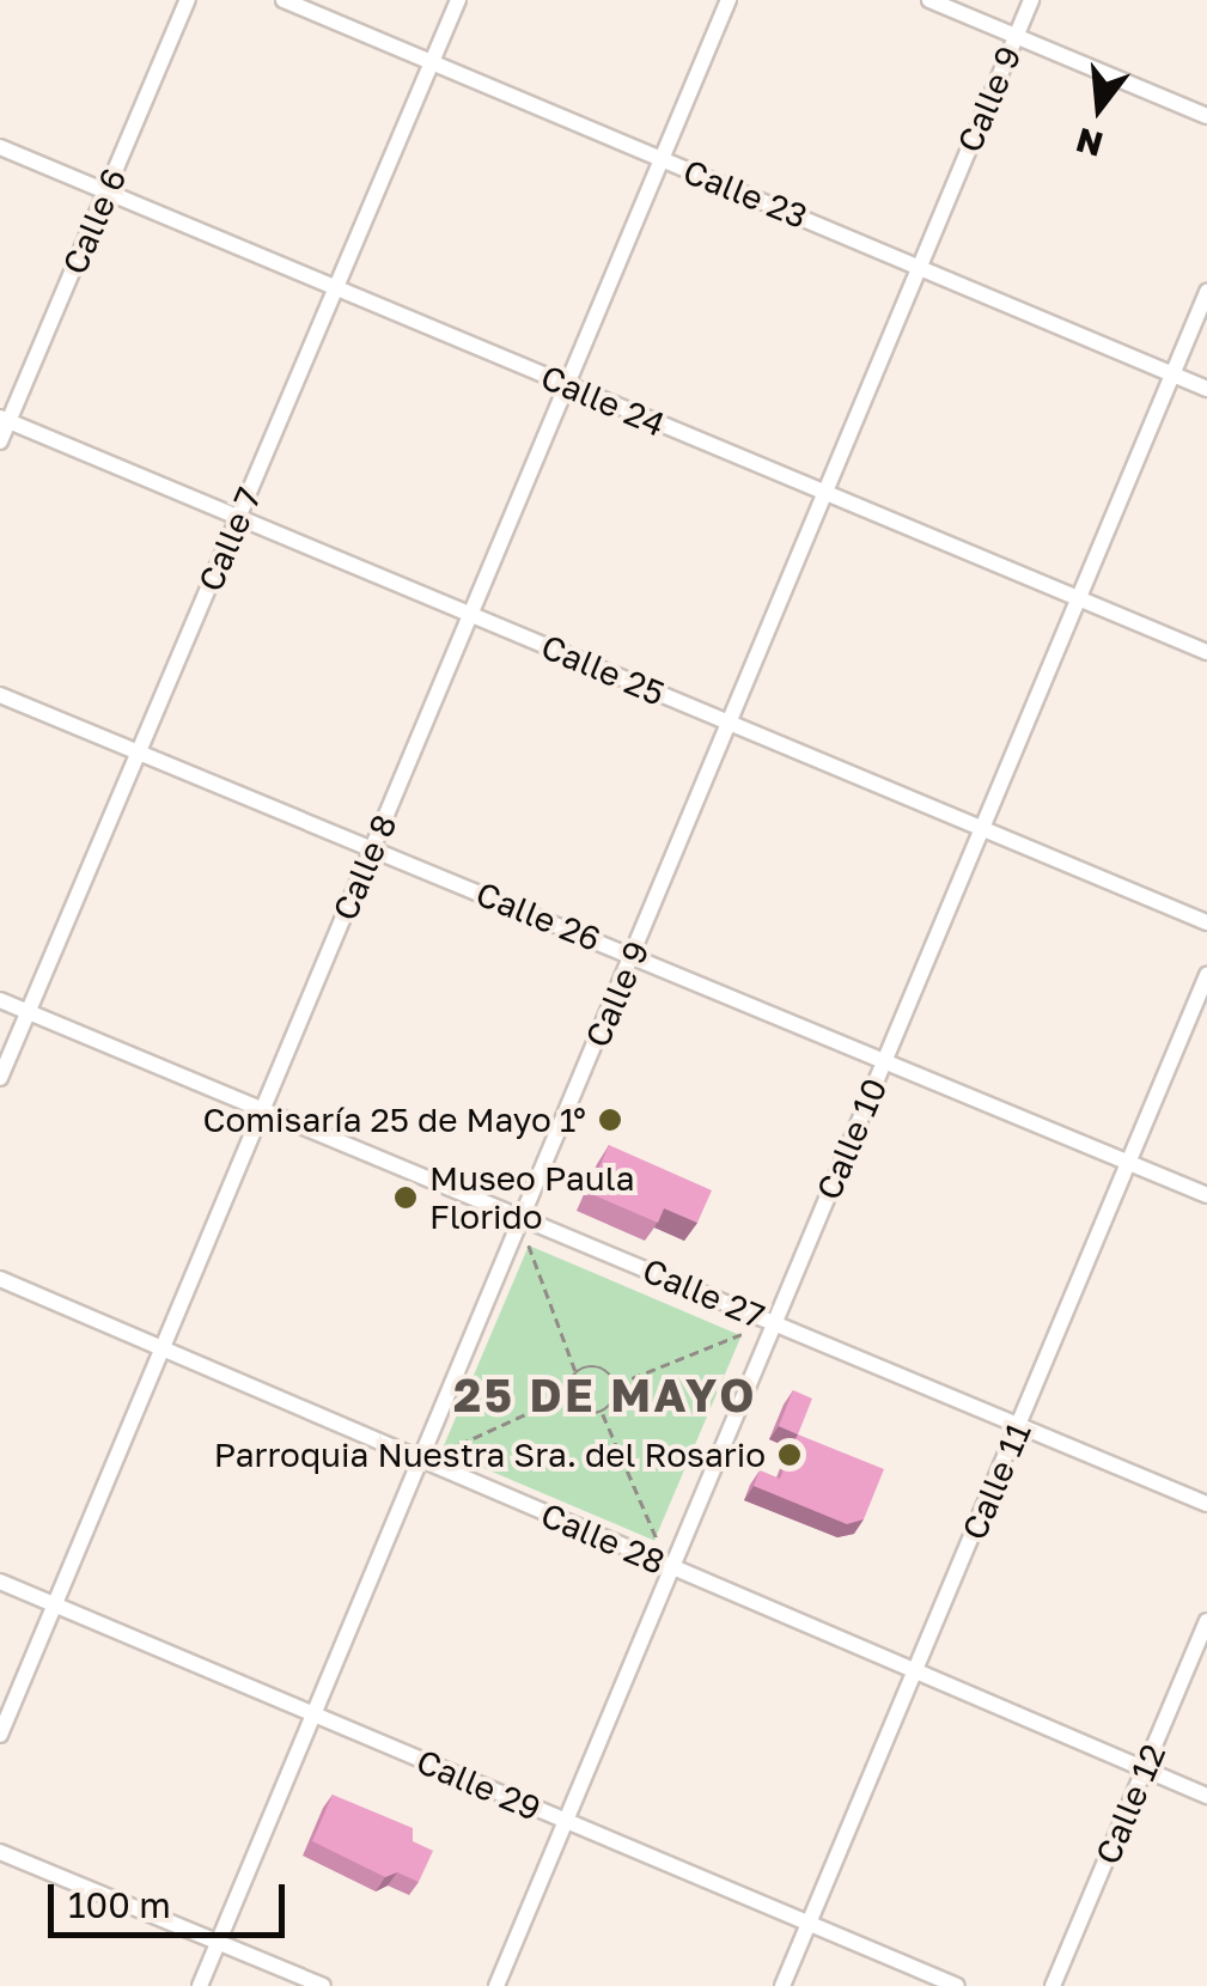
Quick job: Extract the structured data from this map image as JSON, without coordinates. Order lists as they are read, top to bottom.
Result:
{
  "streets": {
    "street": [
      "Calle 9",
      "Calle 23",
      "Calle 6",
      "Calle 24",
      "Calle 7",
      "Calle 25",
      "Calle 8",
      "Calle 26",
      "Calle 10",
      "Calle 27",
      "Calle 11",
      "Calle 28",
      "Calle 29",
      "Calle 12"
    ]
  },
  "crossings": [
    ["Calle 9", "Calle 23"],
    ["Calle 9", "Calle 24"],
    ["Calle 9", "Calle 25"],
    ["Calle 9", "Calle 26"],
    ["Calle 9", "Calle 27"],
    ["Calle 9", "Calle 28"],
    ["Calle 9", "Calle 29"],
    ["Calle 23", "Calle 7"],
    ["Calle 23", "Calle 8"],
    ["Calle 23", "Calle 10"],
    ["Calle 6", "Calle 24"],
    ["Calle 6", "Calle 25"],
    ["Calle 24", "Calle 7"],
    ["Calle 24", "Calle 8"],
    ["Calle 24", "Calle 10"],
    ["Calle 7", "Calle 25"],
    ["Calle 7", "Calle 26"],
    ["Calle 7", "Calle 27"],
    ["Calle 25", "Calle 8"],
    ["Calle 25", "Calle 10"],
    ["Calle 8", "Calle 26"],
    ["Calle 8", "Calle 27"],
    ["Calle 8", "Calle 28"],
    ["Calle 8", "Calle 29"],
    ["Calle 26", "Calle 10"],
    ["Calle 26", "Calle 11"],
    ["Calle 10", "Calle 27"],
    ["Calle 10", "Calle 28"],
    ["Calle 10", "Calle 29"],
    ["Calle 27", "Calle 11"],
    ["Calle 11", "Calle 28"],
    ["Calle 11", "Calle 29"],
    ["Calle 28", "Calle 12"]
  ],
  "districts": ["25 DE MAYO"],
  "places": ["Comisaría 25 de Mayo 1°", "Museo Paula Florido", "Parroquia Nuestra Sra. del Rosario"],
  "scale_bar": "100 m",
  "north": "bottom"
}
